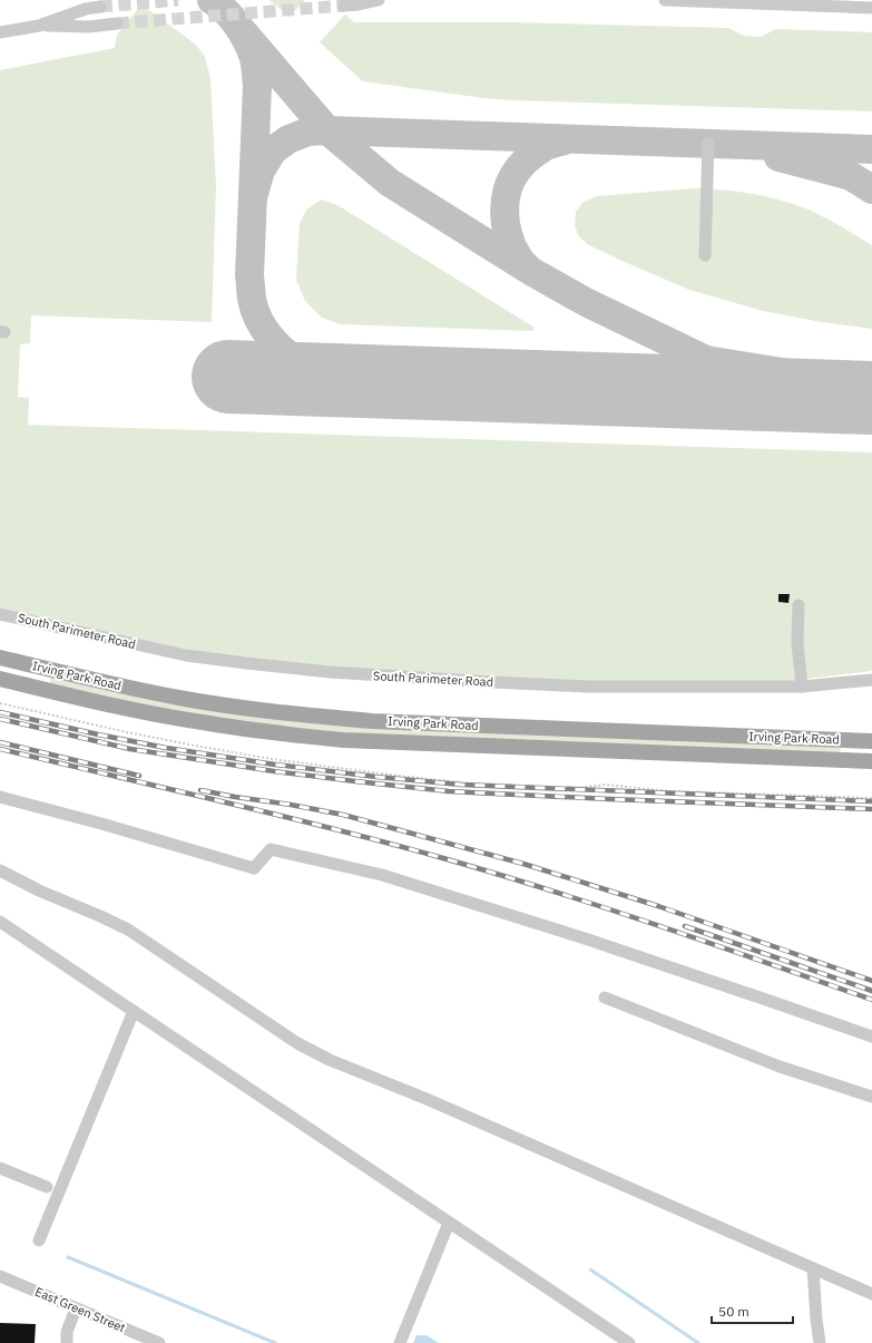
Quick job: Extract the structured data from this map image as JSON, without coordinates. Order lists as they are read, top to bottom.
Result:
{
  "streets": {
    "main road": ["Irving Park Road"],
    "street": ["South Parimeter Road", "East Green Street"]
  },
  "scale_bar": "50 m"
}
